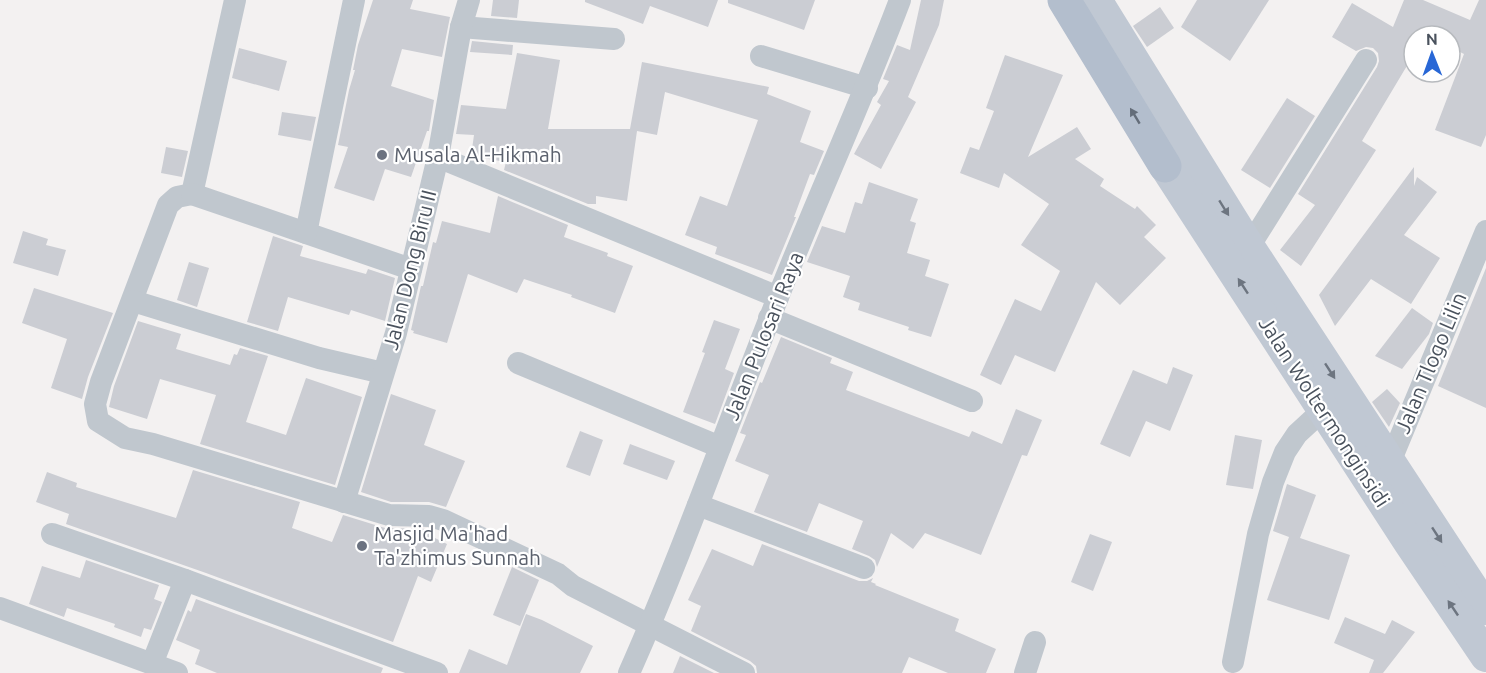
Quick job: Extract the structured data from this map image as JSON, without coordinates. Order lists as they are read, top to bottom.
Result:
{
  "streets": {
    "main road": ["Jalan Woltermonginsidi"],
    "street": ["Jalan Dong Biru II", "Jalan Pulosari Raya", "Jalan Tlogo Lilin"]
  },
  "crossings": [
    ["Jalan Tlogo Lilin", "Jalan Woltermonginsidi"]
  ],
  "places": ["Musala Al-Hikmah", "Masjid Ma'had Ta'zhimus Sunnah"],
  "north": "top"
}
